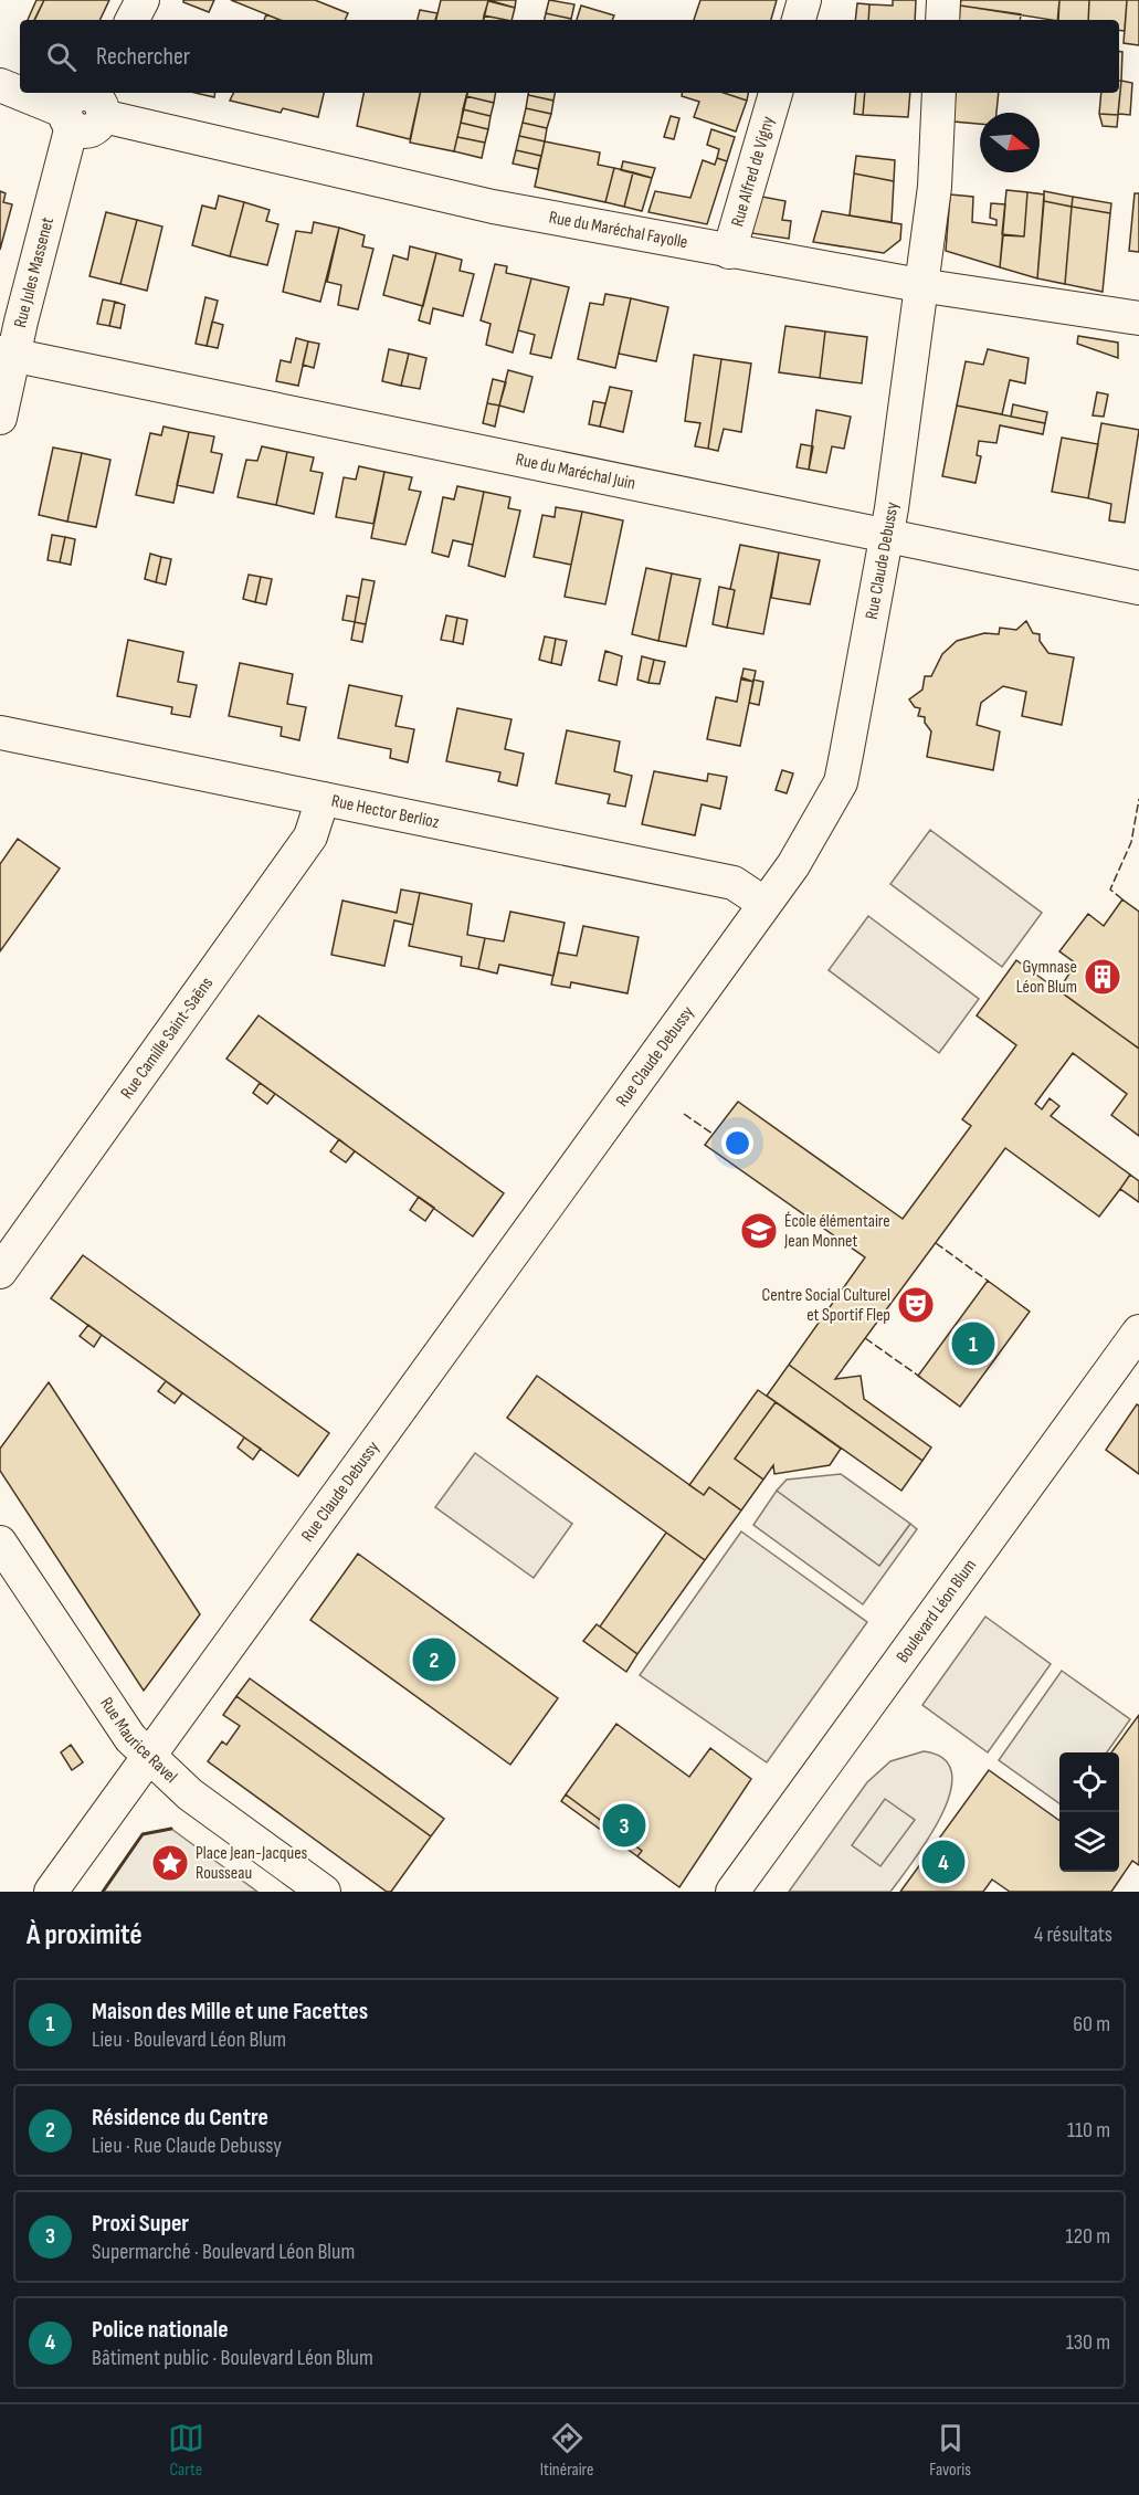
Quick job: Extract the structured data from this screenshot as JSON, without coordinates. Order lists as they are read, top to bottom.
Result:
{
  "streets": {
    "street": [
      "Rue Alfred de Vigny",
      "Rue du Maréchal Fayolle",
      "Rue Jules Massenet",
      "Rue du Maréchal Juin",
      "Rue Claude Debussy",
      "Rue Hector Berlioz",
      "Rue Camille Saint-Saëns",
      "Boulevard Léon Blum",
      "Rue Maurice Ravel"
    ]
  },
  "crossings": [
    ["Rue Alfred de Vigny", "Rue du Maréchal Fayolle"],
    ["Rue du Maréchal Fayolle", "Rue Jules Massenet"],
    ["Rue du Maréchal Fayolle", "Rue Claude Debussy"],
    ["Rue Jules Massenet", "Rue du Maréchal Juin"],
    ["Rue du Maréchal Juin", "Rue Claude Debussy"],
    ["Rue Claude Debussy", "Rue Hector Berlioz"],
    ["Rue Claude Debussy", "Rue Maurice Ravel"],
    ["Rue Hector Berlioz", "Rue Camille Saint-Saëns"]
  ],
  "places": {
    "building": ["Gymnase Léon Blum"],
    "school or university": ["École élémentaire Jean Monnet"],
    "theatre": ["Centre Social Culturel et Sportif Flep"],
    "place": ["Place Jean-Jacques Rousseau"]
  },
  "north": "right",
  "page": {
    "search": "Rechercher",
    "pins": [
      "1",
      "2",
      "3",
      "4"
    ],
    "heading": ["À proximité", "4 résultats"],
    "list": [
      {
        "mark": "1",
        "name": "Maison des Mille et une Facettes",
        "note": "Lieu · Boulevard Léon Blum",
        "value": "60 m"
      },
      {
        "mark": "2",
        "name": "Résidence du Centre",
        "note": "Lieu · Rue Claude Debussy",
        "value": "110 m"
      },
      {
        "mark": "3",
        "name": "Proxi Super",
        "note": "Supermarché · Boulevard Léon Blum",
        "value": "120 m"
      },
      {
        "mark": "4",
        "name": "Police nationale",
        "note": "Bâtiment public · Boulevard Léon Blum",
        "value": "130 m"
      }
    ],
    "nav": ["Carte", "Itinéraire", "Favoris"]
  }
}
